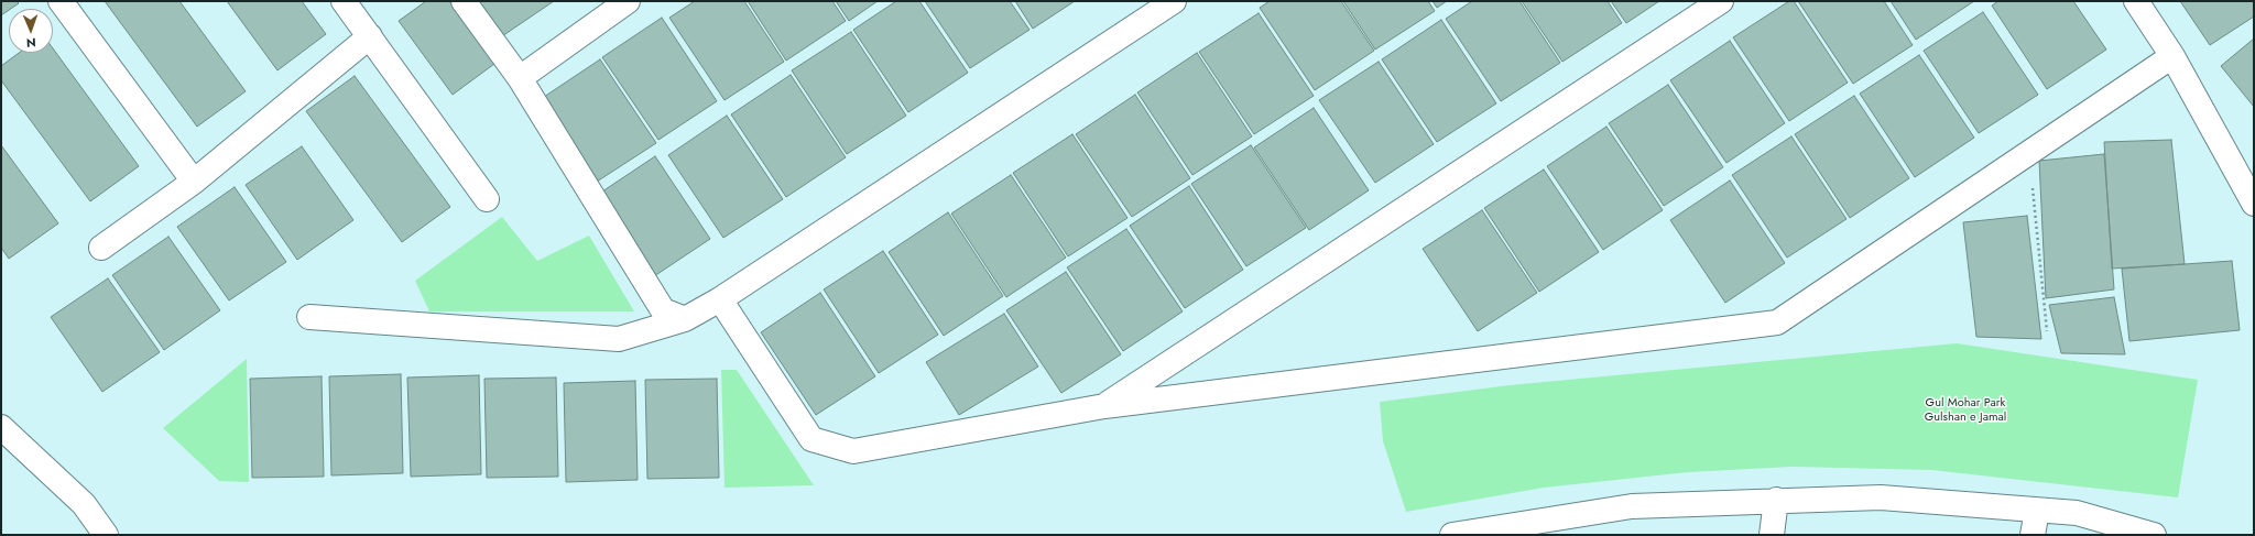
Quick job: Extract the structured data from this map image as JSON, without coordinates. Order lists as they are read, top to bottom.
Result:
{
  "parks": ["Gul Mohar Park Gulshan e Jamal"],
  "north": "bottom"
}
